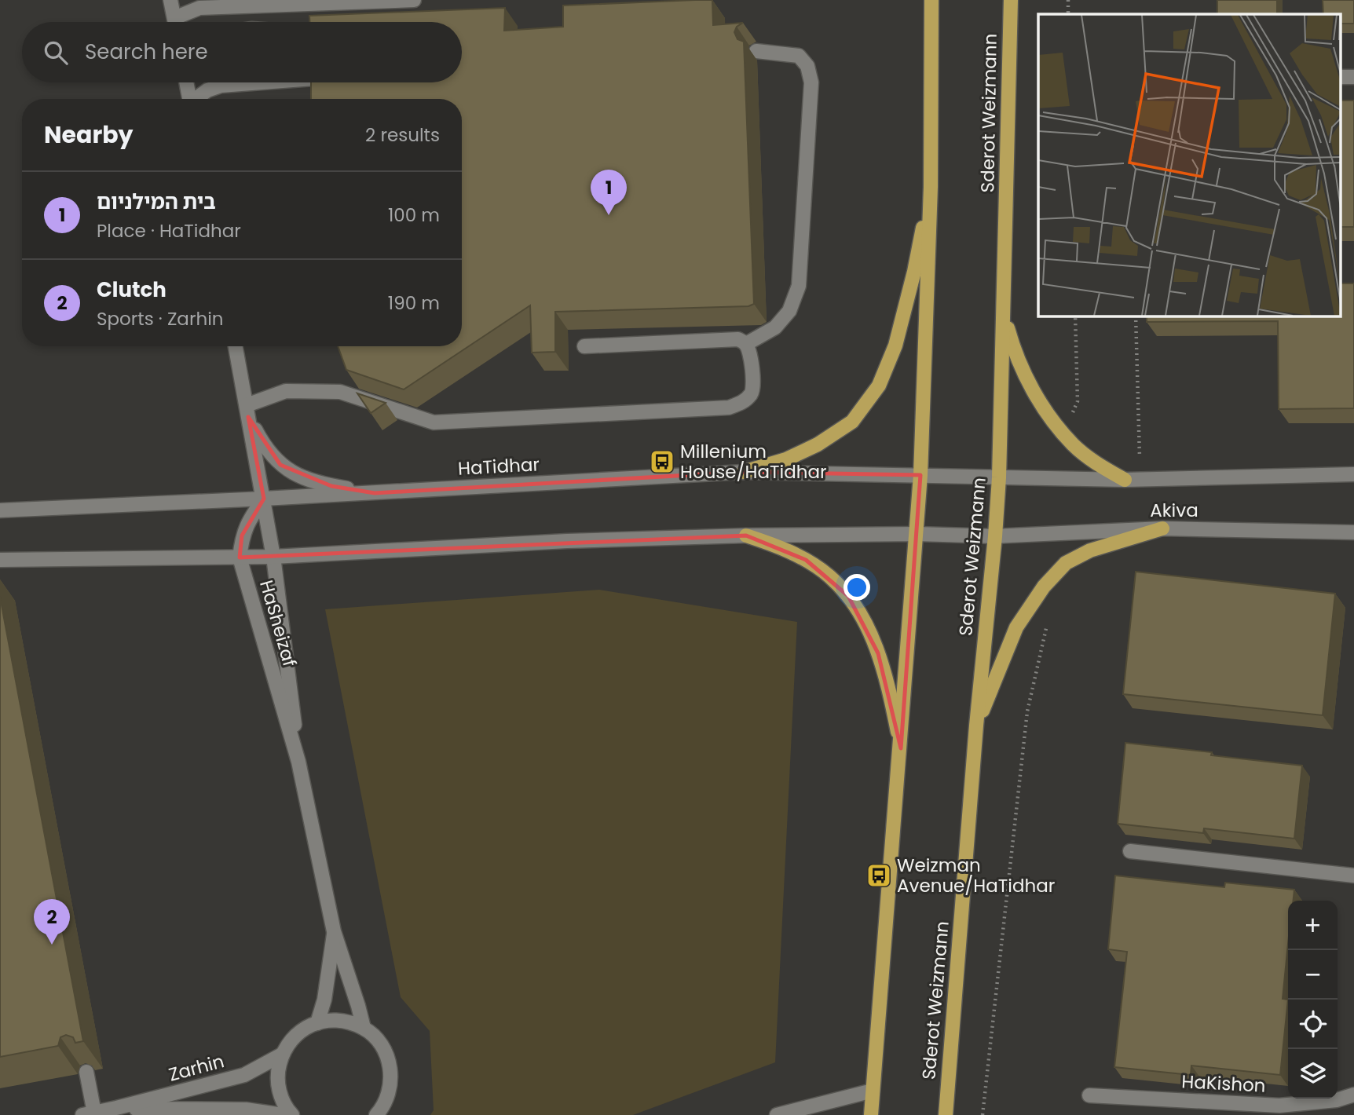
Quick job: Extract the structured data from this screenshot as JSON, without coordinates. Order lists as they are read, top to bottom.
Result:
{
  "streets": {
    "main road": ["Sderot Weizmann"],
    "street": [
      "HaTidhar",
      "Akiva",
      "HaSheizaf",
      "Zarhin",
      "HaKishon"
    ]
  },
  "crossings": [
    ["Sderot Weizmann", "HaTidhar"],
    ["Sderot Weizmann", "Akiva"],
    ["HaTidhar", "Akiva"],
    ["HaTidhar", "HaSheizaf"]
  ],
  "places": {
    "bus stop": ["Millenium House/HaTidhar", "Weizman Avenue/HaTidhar"]
  },
  "page": {
    "search": "Search here",
    "heading": ["Nearby", "2 results"],
    "pins": ["1", "2"],
    "list": [
      {
        "mark": "1",
        "name": "בית המילניום",
        "note": "Place · HaTidhar",
        "value": "100 m"
      },
      {
        "mark": "2",
        "name": "Clutch",
        "note": "Sports · Zarhin",
        "value": "190 m"
      }
    ],
    "map_buttons": ["+", "−"]
  }
}
